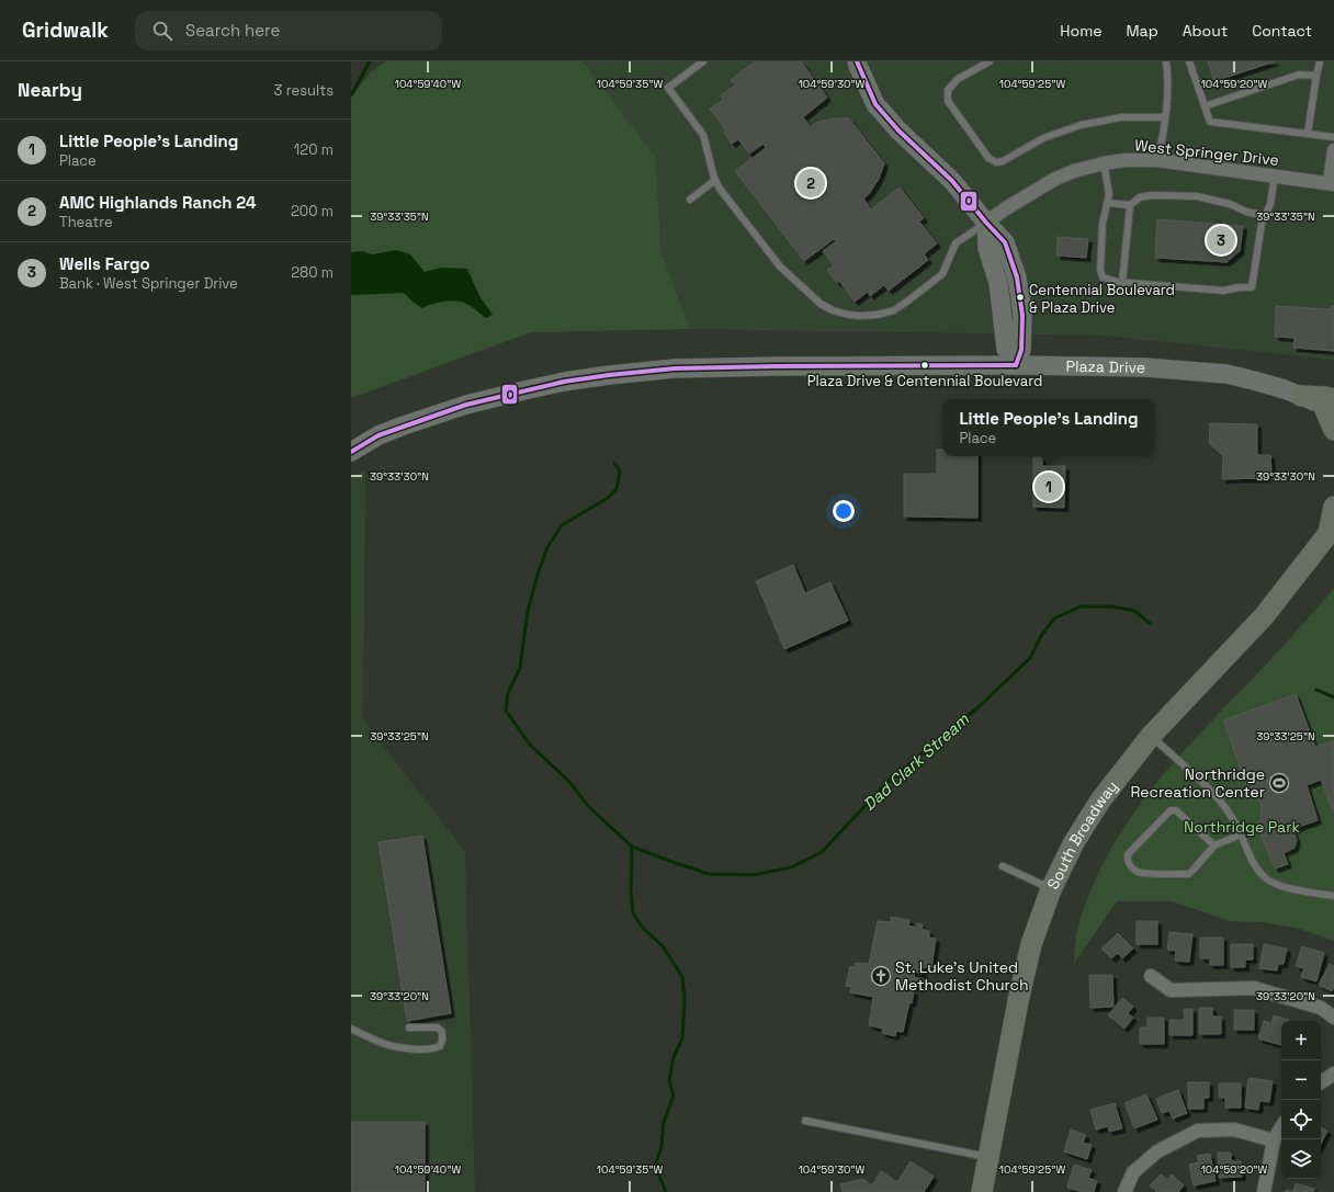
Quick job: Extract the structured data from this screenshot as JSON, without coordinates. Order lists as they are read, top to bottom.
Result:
{
  "streets": {
    "main road": ["South Broadway"],
    "street": ["West Springer Drive", "Plaza Drive"]
  },
  "water": ["Dad Clark Stream"],
  "parks": ["Northridge Park"],
  "places": {
    "other": ["Centennial Boulevard & Plaza Drive", "Plaza Drive & Centennial Boulevard"],
    "sports": ["Northridge Recreation Center"],
    "church": ["St. Luke's United Methodist Church"]
  },
  "lines": ["transit line 0"],
  "page": {
    "header": "Gridwalk",
    "search": "Search here",
    "nav": [
      "Home",
      "Map",
      "About",
      "Contact"
    ],
    "heading": ["Nearby", "3 results"],
    "list": [
      {
        "mark": "1",
        "name": "Little People's Landing",
        "note": "Place",
        "value": "120 m"
      },
      {
        "mark": "2",
        "name": "AMC Highlands Ranch 24",
        "note": "Theatre",
        "value": "200 m"
      },
      {
        "mark": "3",
        "name": "Wells Fargo",
        "note": "Bank · West Springer Drive",
        "value": "280 m"
      }
    ],
    "pins": ["2", "3", "1"],
    "popup": ["Little People's Landing", "Place"],
    "map_buttons": ["+", "−"]
  },
  "coordinates": [
    "104°59'40\"W",
    "104°59'35\"W",
    "104°59'30\"W",
    "104°59'25\"W",
    "104°59'20\"W",
    "39°33'35\"N",
    "39°33'30\"N",
    "39°33'25\"N",
    "39°33'20\"N"
  ]
}
